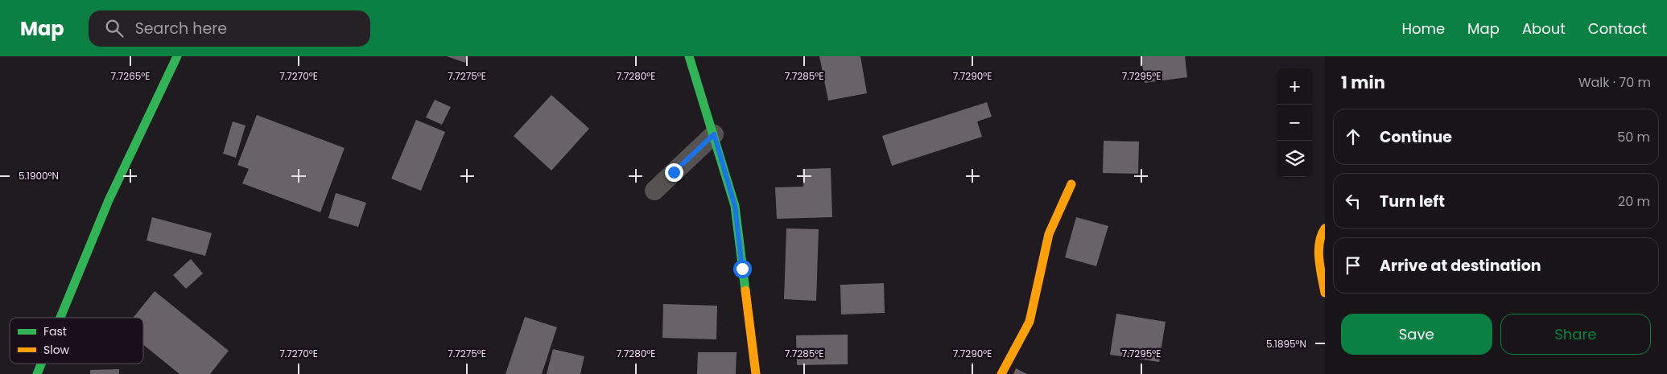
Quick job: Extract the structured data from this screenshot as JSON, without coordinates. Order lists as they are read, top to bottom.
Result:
{
  "legend": ["Fast", "Slow"],
  "page": {
    "header": "Map",
    "search": "Search here",
    "nav": [
      "Home",
      "Map",
      "About",
      "Contact"
    ],
    "heading": ["1 min", "Walk · 70 m"],
    "map_buttons": ["+", "−"],
    "list": [
      ["Continue", "50 m"],
      ["Turn left", "20 m"],
      "Arrive at destination"
    ],
    "buttons": ["Save", "Share"]
  },
  "coordinates": [
    "7.7265°E",
    "7.7270°E",
    "7.7275°E",
    "7.7280°E",
    "7.7285°E",
    "7.7290°E",
    "7.7295°E",
    "5.1900°N",
    "5.1895°N"
  ]
}
